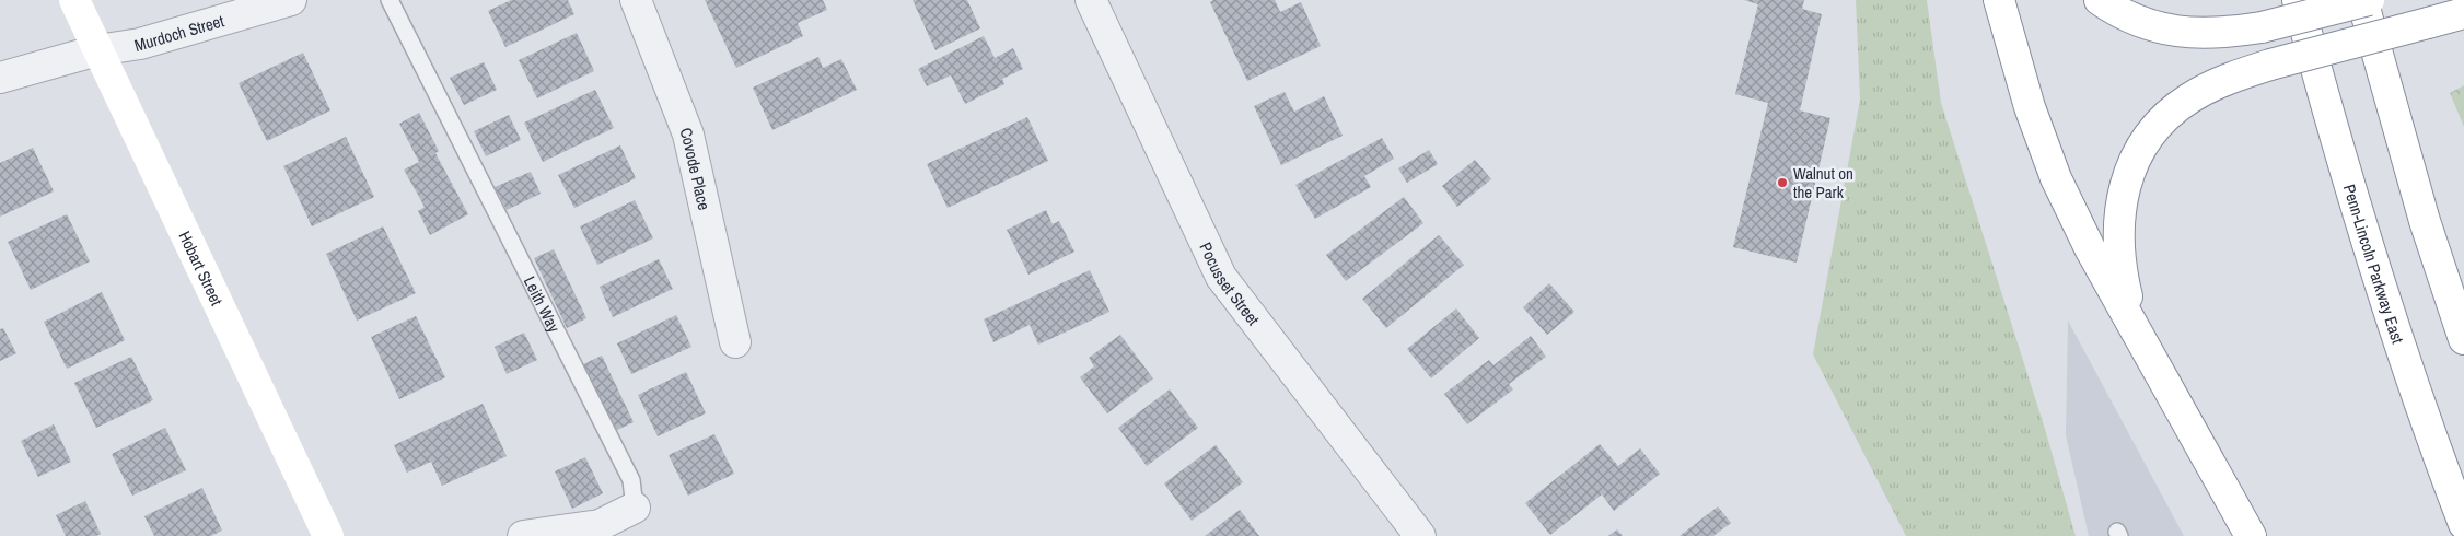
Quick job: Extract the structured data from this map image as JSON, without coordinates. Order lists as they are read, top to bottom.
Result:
{
  "streets": {
    "main road": ["Penn-Lincoln Parkway East", "Hobart Street"],
    "street": [
      "Murdoch Street",
      "Covode Place",
      "Pocusset Street",
      "Leith Way"
    ]
  },
  "crossings": [
    ["Murdoch Street", "Hobart Street"]
  ],
  "places": ["Walnut on the Park"]
}
